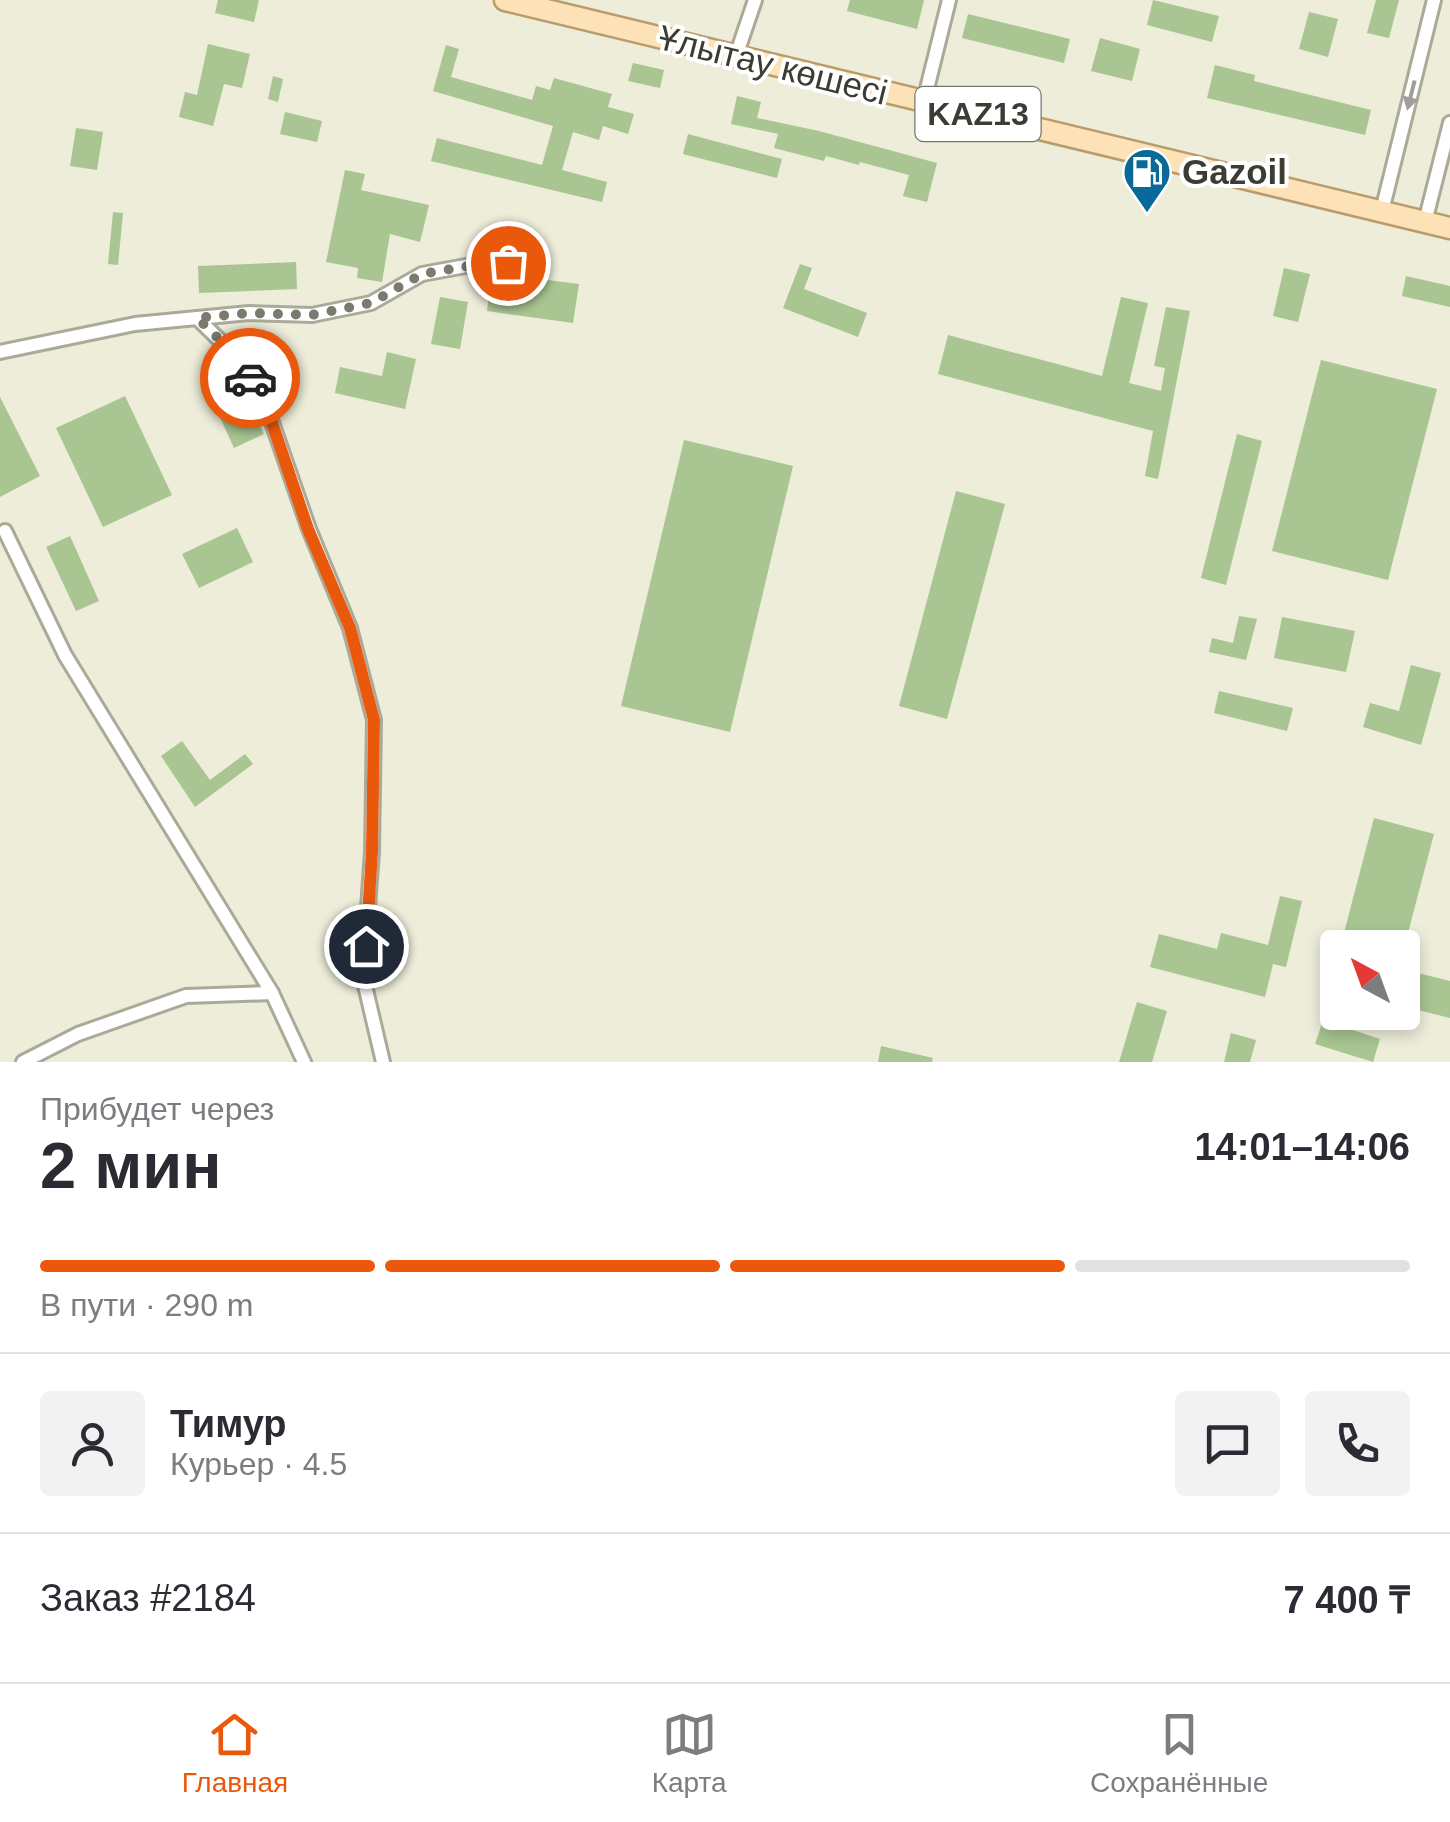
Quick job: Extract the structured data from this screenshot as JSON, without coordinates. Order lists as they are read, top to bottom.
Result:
{
  "streets": {
    "main road": ["Ұлытау көшесі", "KAZ13"]
  },
  "places": {
    "fuel station": ["Gazoil"]
  },
  "north": "top left",
  "page": {
    "heading": ["2 мин", "Прибудет через", "14:01–14:06"],
    "panel": [
      "Тимур",
      "Курьер · 4.5",
      "Заказ #2184",
      "7 400 ₸"
    ],
    "bar": "В пути · 290 m",
    "tabs": ["Главная", "Карта", "Сохранённые"]
  }
}
